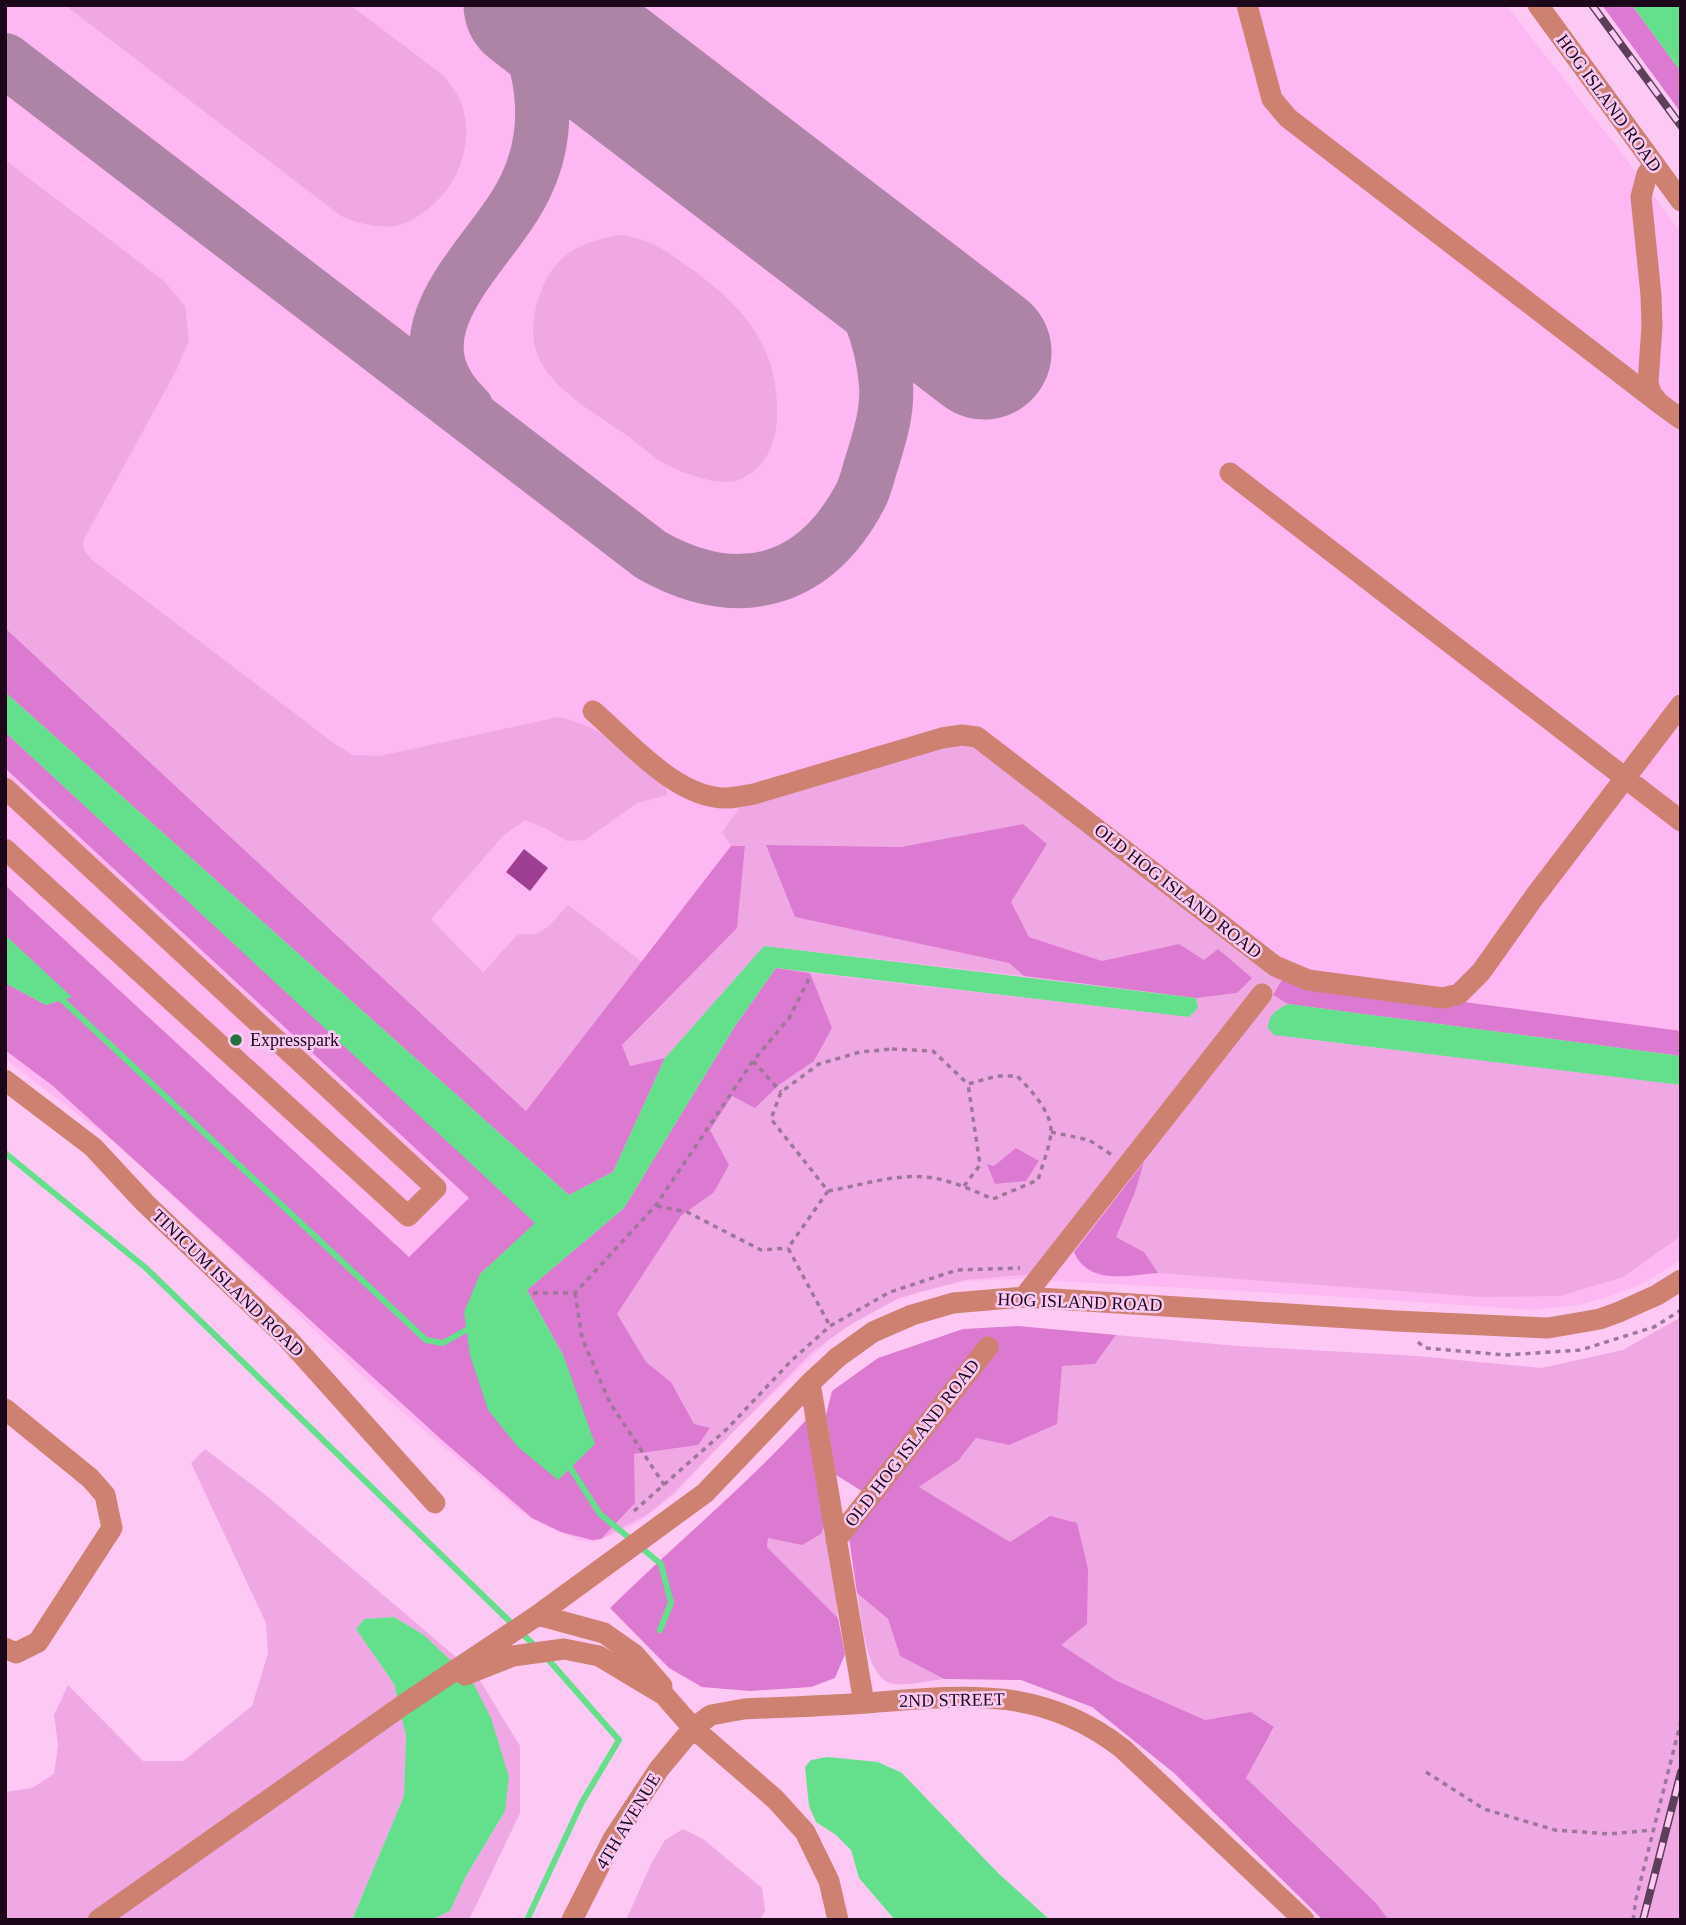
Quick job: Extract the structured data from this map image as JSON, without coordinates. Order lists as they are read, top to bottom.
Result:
{
  "streets": {
    "street": [
      "HOG ISLAND ROAD",
      "OLD HOG ISLAND ROAD",
      "TINICUM ISLAND ROAD",
      "2ND STREET",
      "4TH AVENUE"
    ]
  },
  "crossings": [
    ["2ND STREET", "4TH AVENUE"]
  ],
  "places": ["Expresspark"]
}
